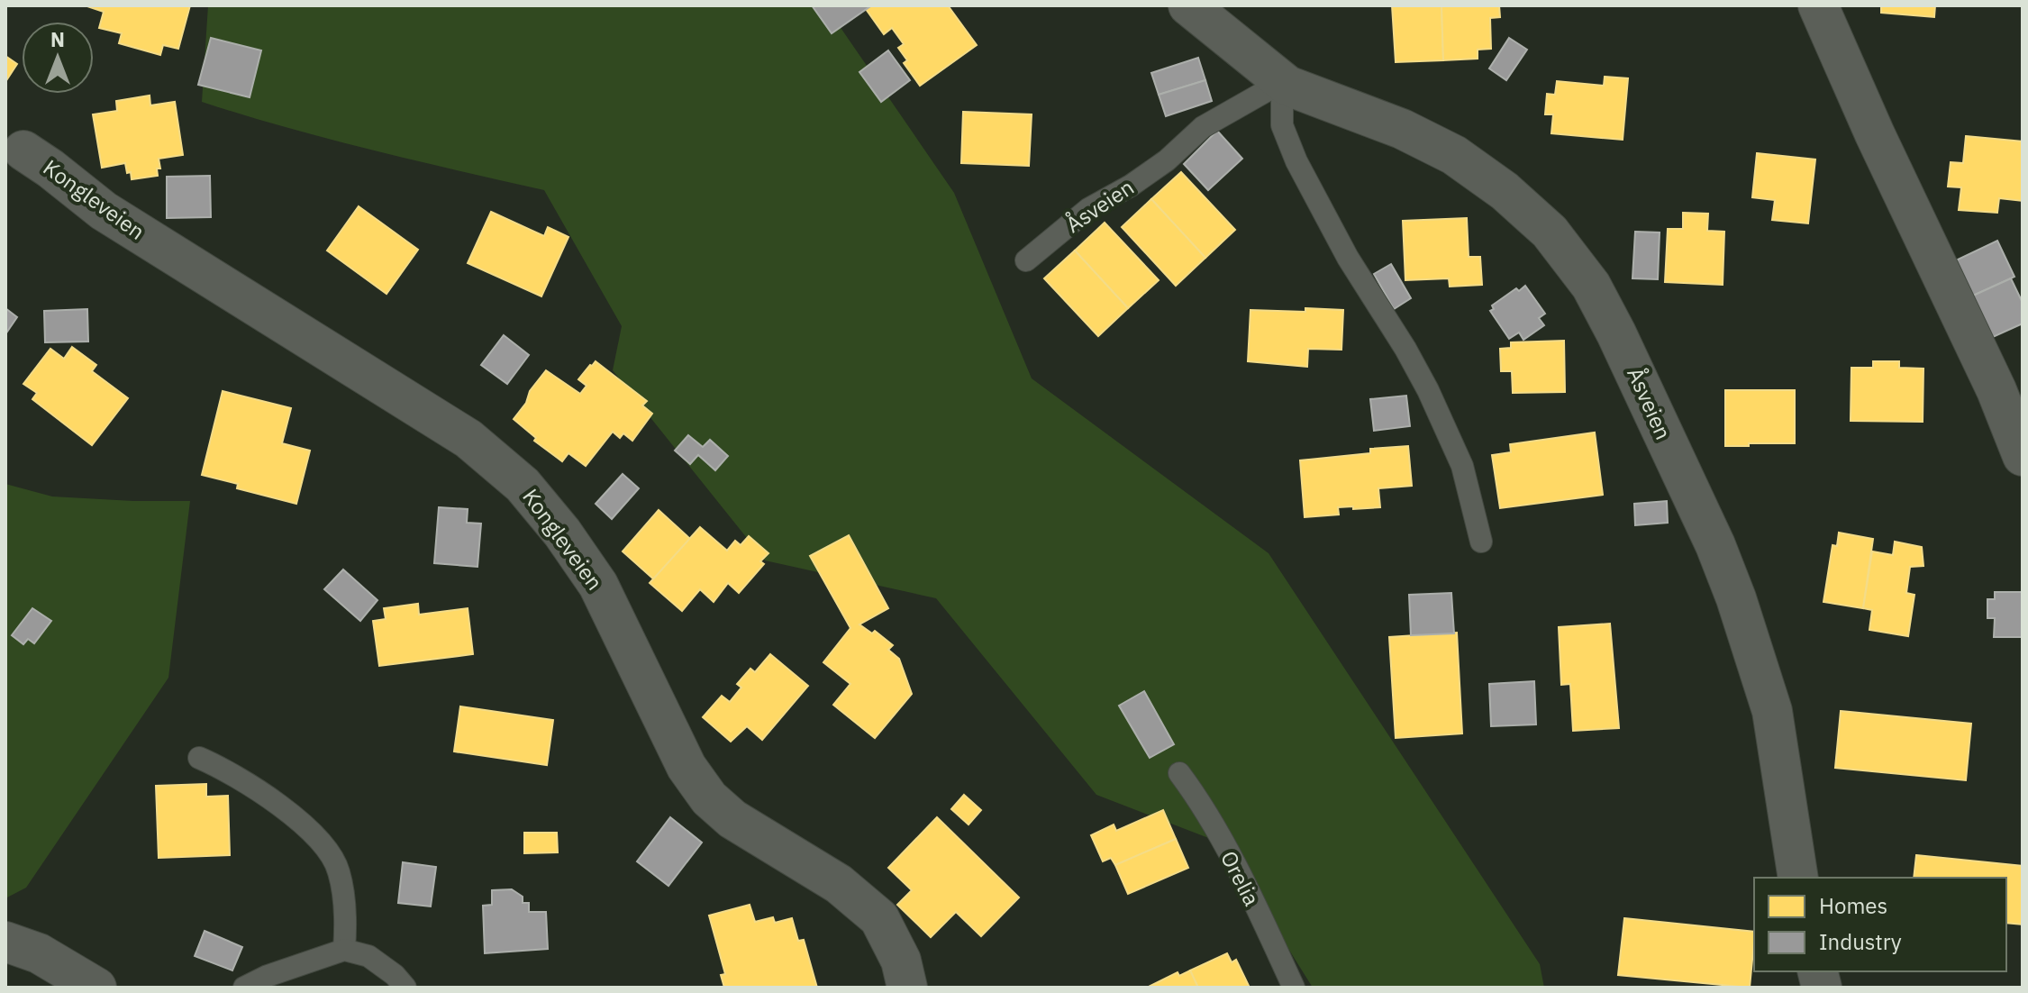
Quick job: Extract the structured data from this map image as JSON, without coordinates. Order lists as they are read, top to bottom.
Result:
{
  "streets": {
    "street": ["Kongleveien", "Åsveien"],
    "lane": ["Orelia"]
  },
  "legend": ["Homes", "Industry"],
  "north": "top"
}
